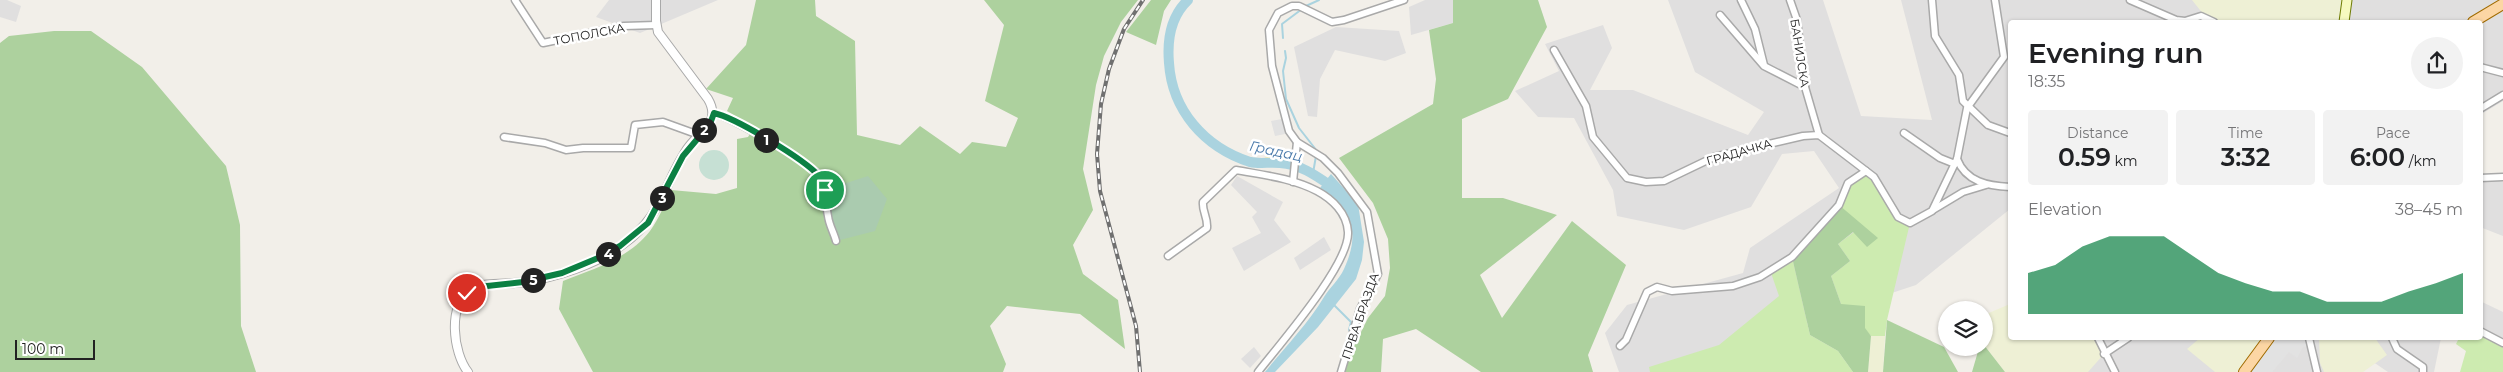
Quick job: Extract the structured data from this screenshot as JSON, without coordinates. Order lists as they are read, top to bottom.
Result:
{
  "streets": {
    "street": [
      "ТОПОЛСКА",
      "БАНИЈСКА",
      "ГРАДАЧКА",
      "ПРВА БРАЗДА"
    ]
  },
  "crossings": [
    ["БАНИЈСКА", "ГРАДАЧКА"]
  ],
  "water": ["Градац"],
  "scale_bar": "100 m",
  "page": {
    "heading": ["Evening run", "18:35"],
    "stats": [
      ["Distance", "0.59 km"],
      ["Time", "3:32"],
      ["Pace", "6:00 /km"]
    ],
    "pins": [
      "2",
      "1",
      "3",
      "4",
      "5"
    ],
    "chart": ["Elevation", "38–45 m"],
    "scale": "100 m"
  }
}
